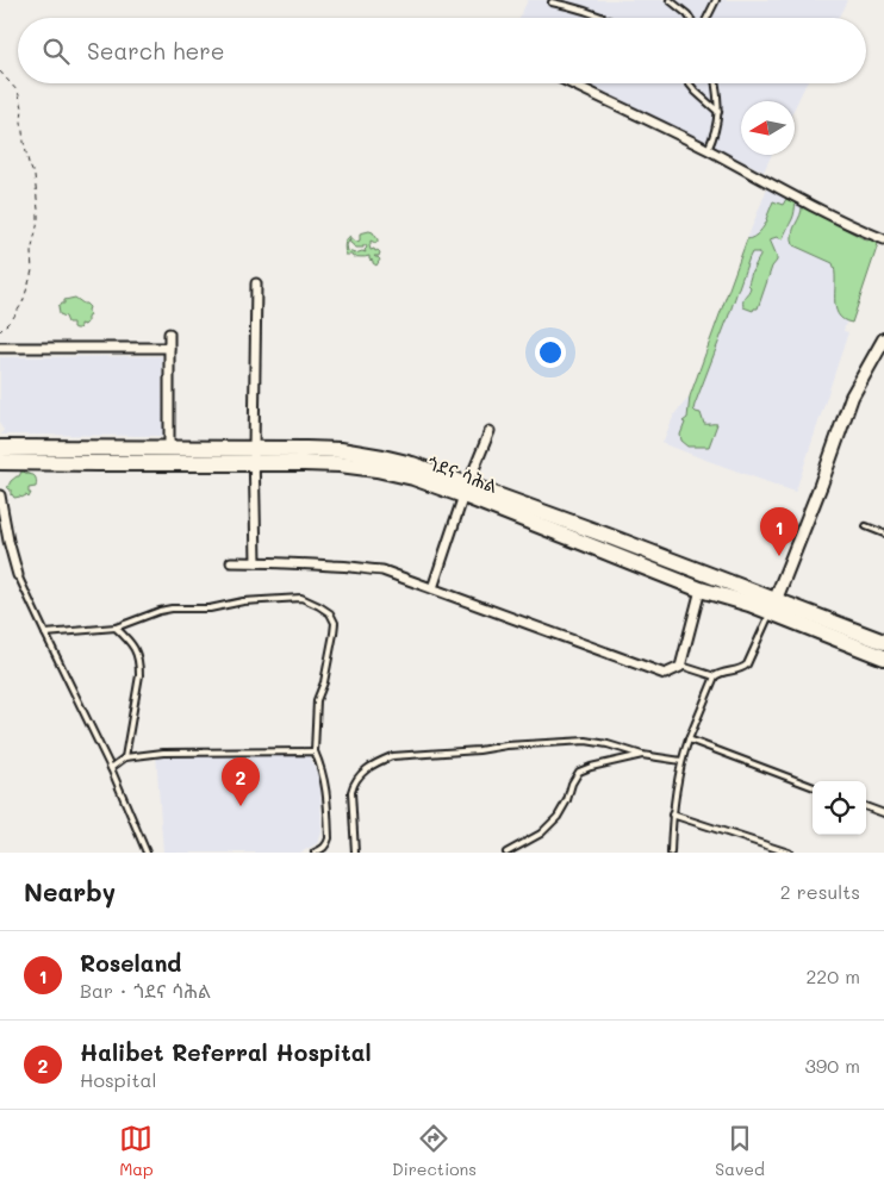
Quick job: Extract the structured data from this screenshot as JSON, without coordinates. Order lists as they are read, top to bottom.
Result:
{
  "streets": {
    "highway": ["ጎደና ሳሕል"]
  },
  "north": "left",
  "page": {
    "search": "Search here",
    "pins": ["1", "2"],
    "heading": ["Nearby", "2 results"],
    "list": [
      {
        "mark": "1",
        "name": "Roseland",
        "note": "Bar · ጎደና ሳሕል",
        "value": "220 m"
      },
      {
        "mark": "2",
        "name": "Halibet Referral Hospital",
        "note": "Hospital",
        "value": "390 m"
      }
    ],
    "nav": ["Map", "Directions", "Saved"]
  }
}
